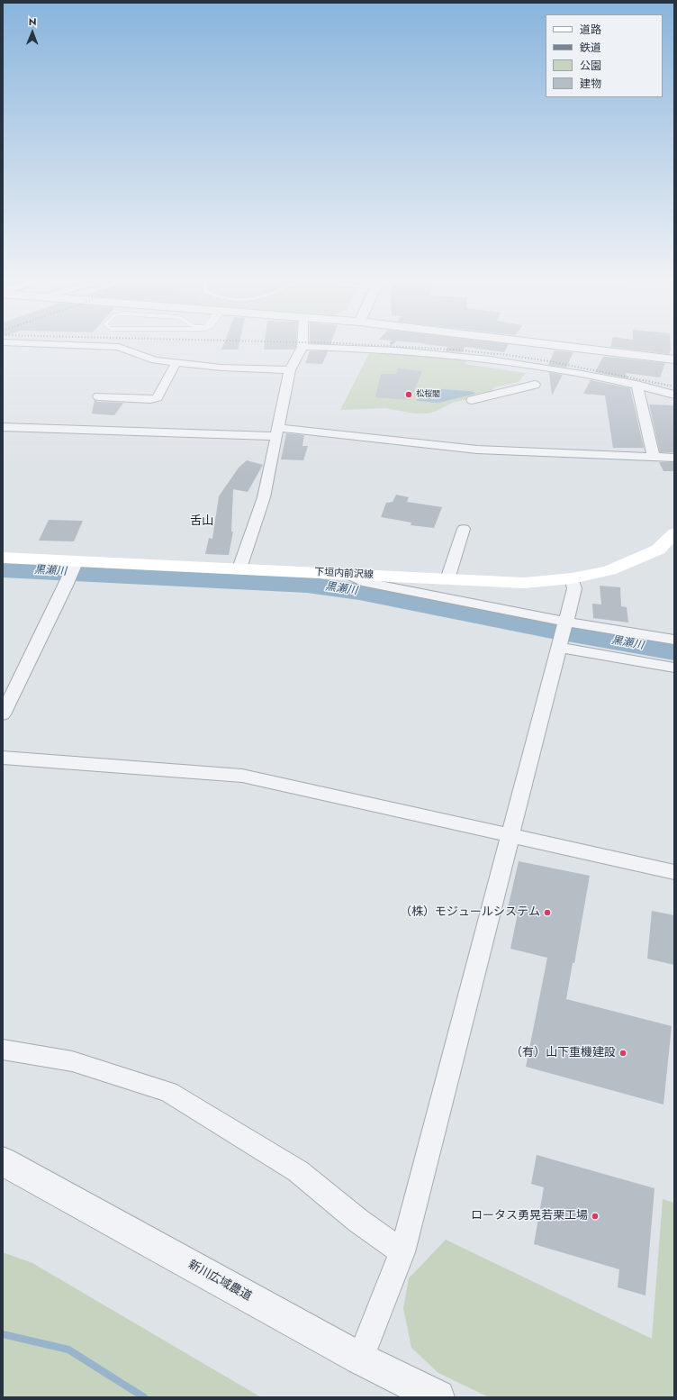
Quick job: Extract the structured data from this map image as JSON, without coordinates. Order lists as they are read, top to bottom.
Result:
{
  "streets": {
    "main road": ["下垣内前沢線"],
    "street": ["新川広域農道"]
  },
  "districts": ["舌山"],
  "water": ["黒瀬川"],
  "places": [
    "松桜閣",
    "（株）モジュールシステム",
    "（有）山下重機建設",
    "ロータス勇晃若栗工場"
  ],
  "legend": [
    "道路",
    "鉄道",
    "公園",
    "建物"
  ],
  "north": "top"
}
